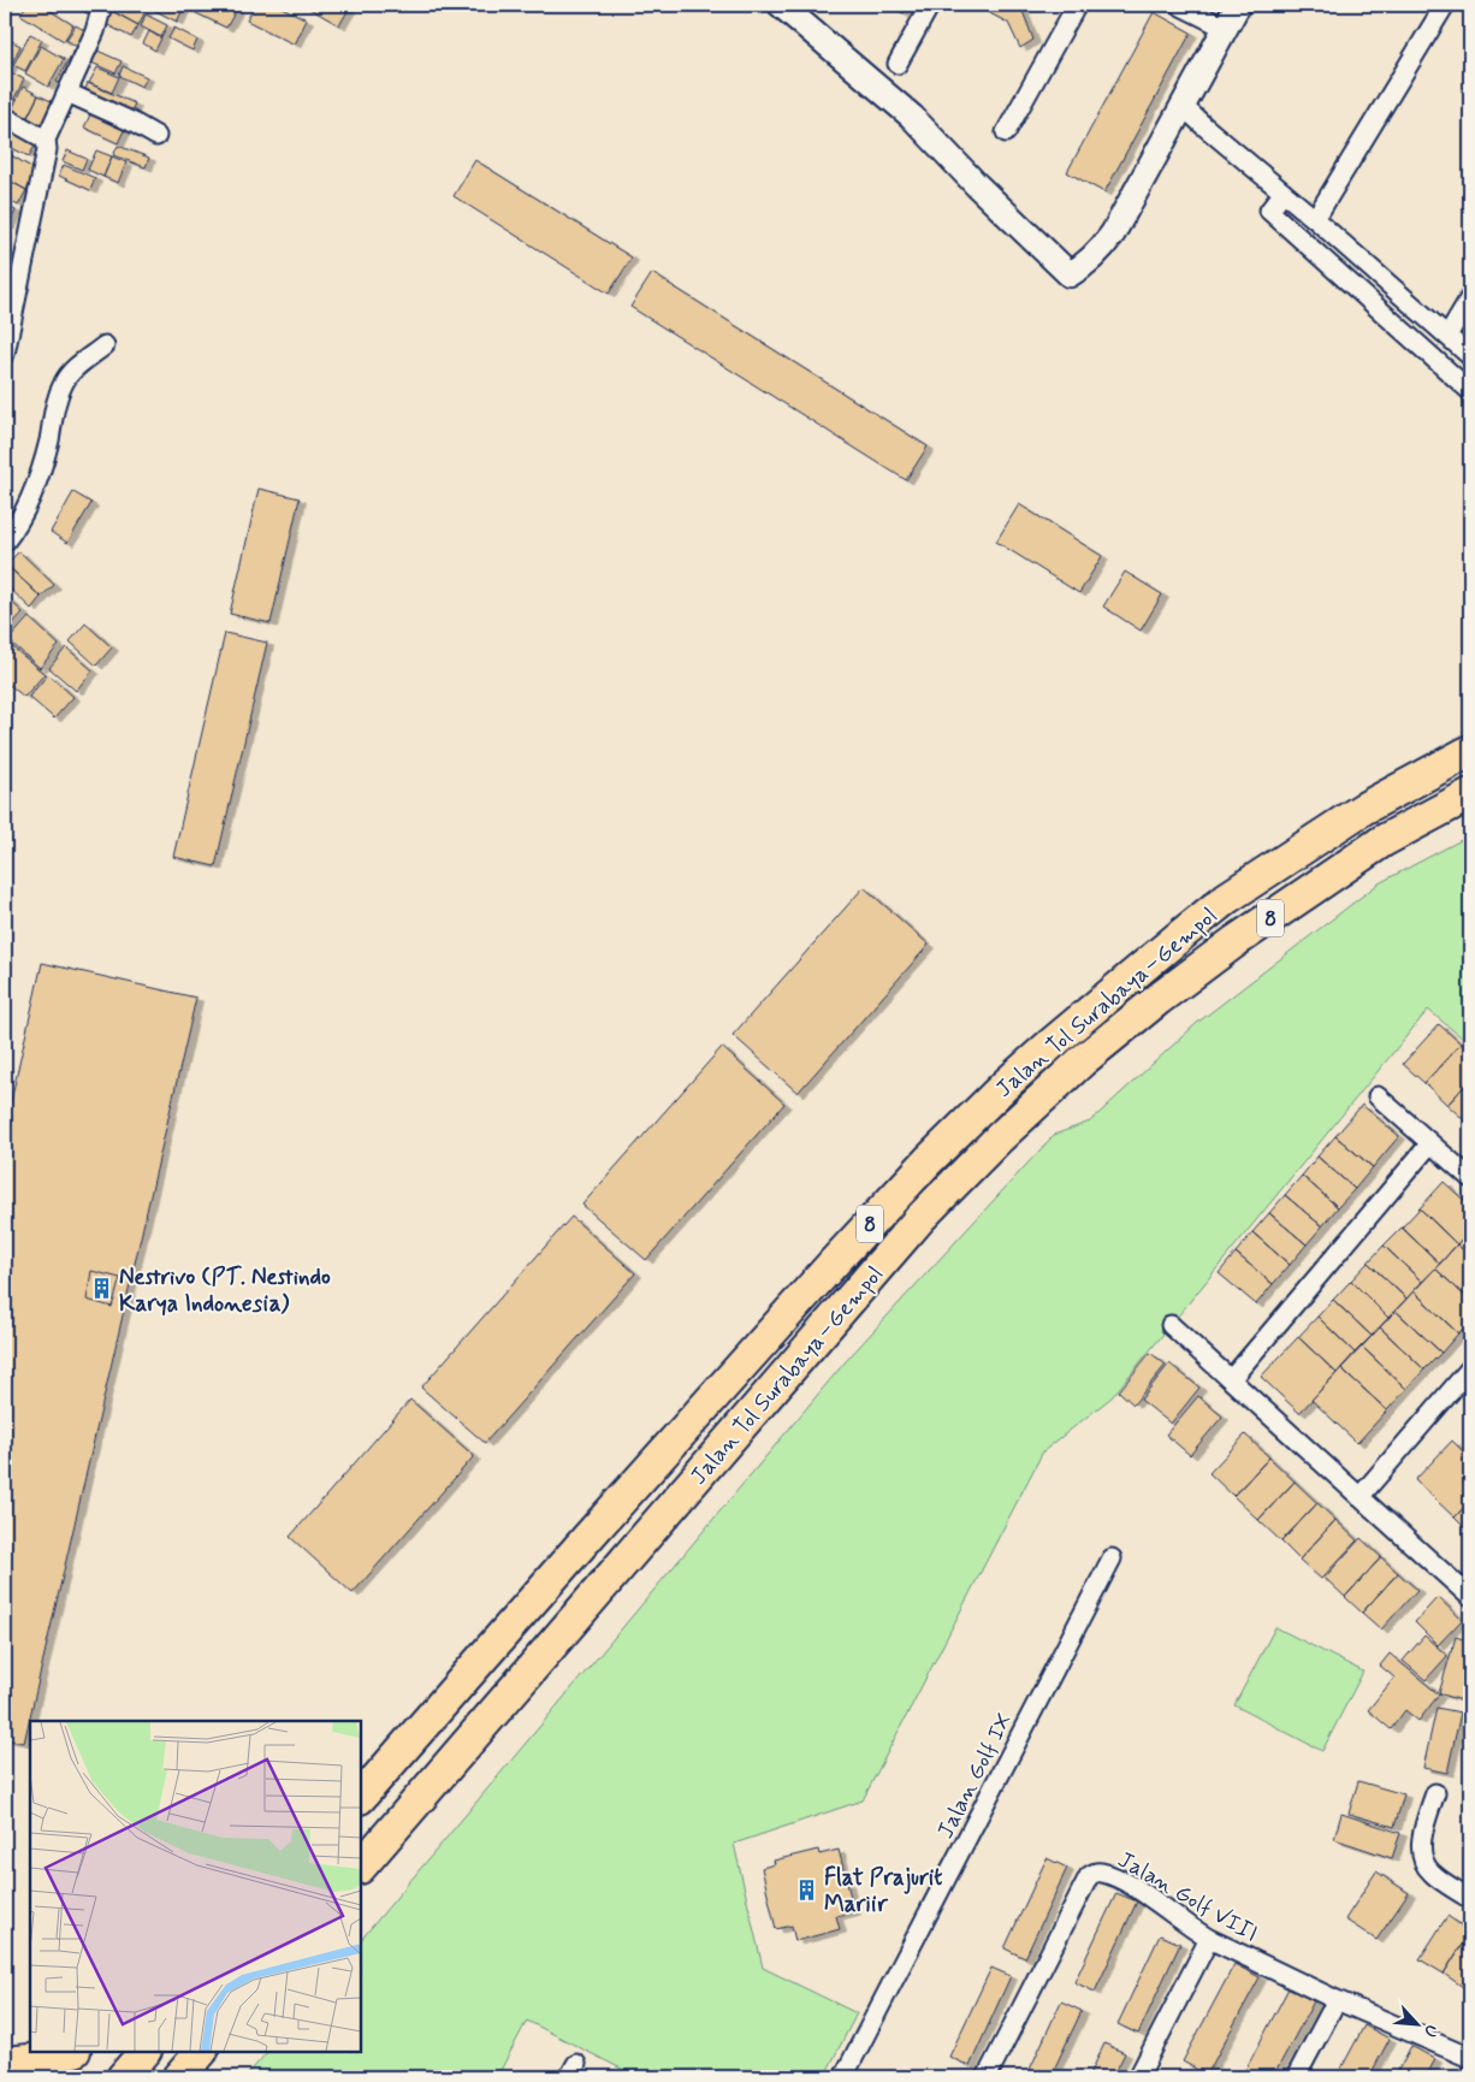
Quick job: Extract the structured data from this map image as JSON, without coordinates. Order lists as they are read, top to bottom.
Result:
{
  "streets": {
    "highway": ["8", "Jalan Tol Surabaya–Gempol"],
    "street": ["Jalan Golf IX", "Jalan Golf VIII"]
  },
  "places": {
    "building": ["Nestrivo (PT. Nestindo Karya Indonesia)", "Flat Prajurit Mariir"]
  },
  "north": "bottom right"
}
